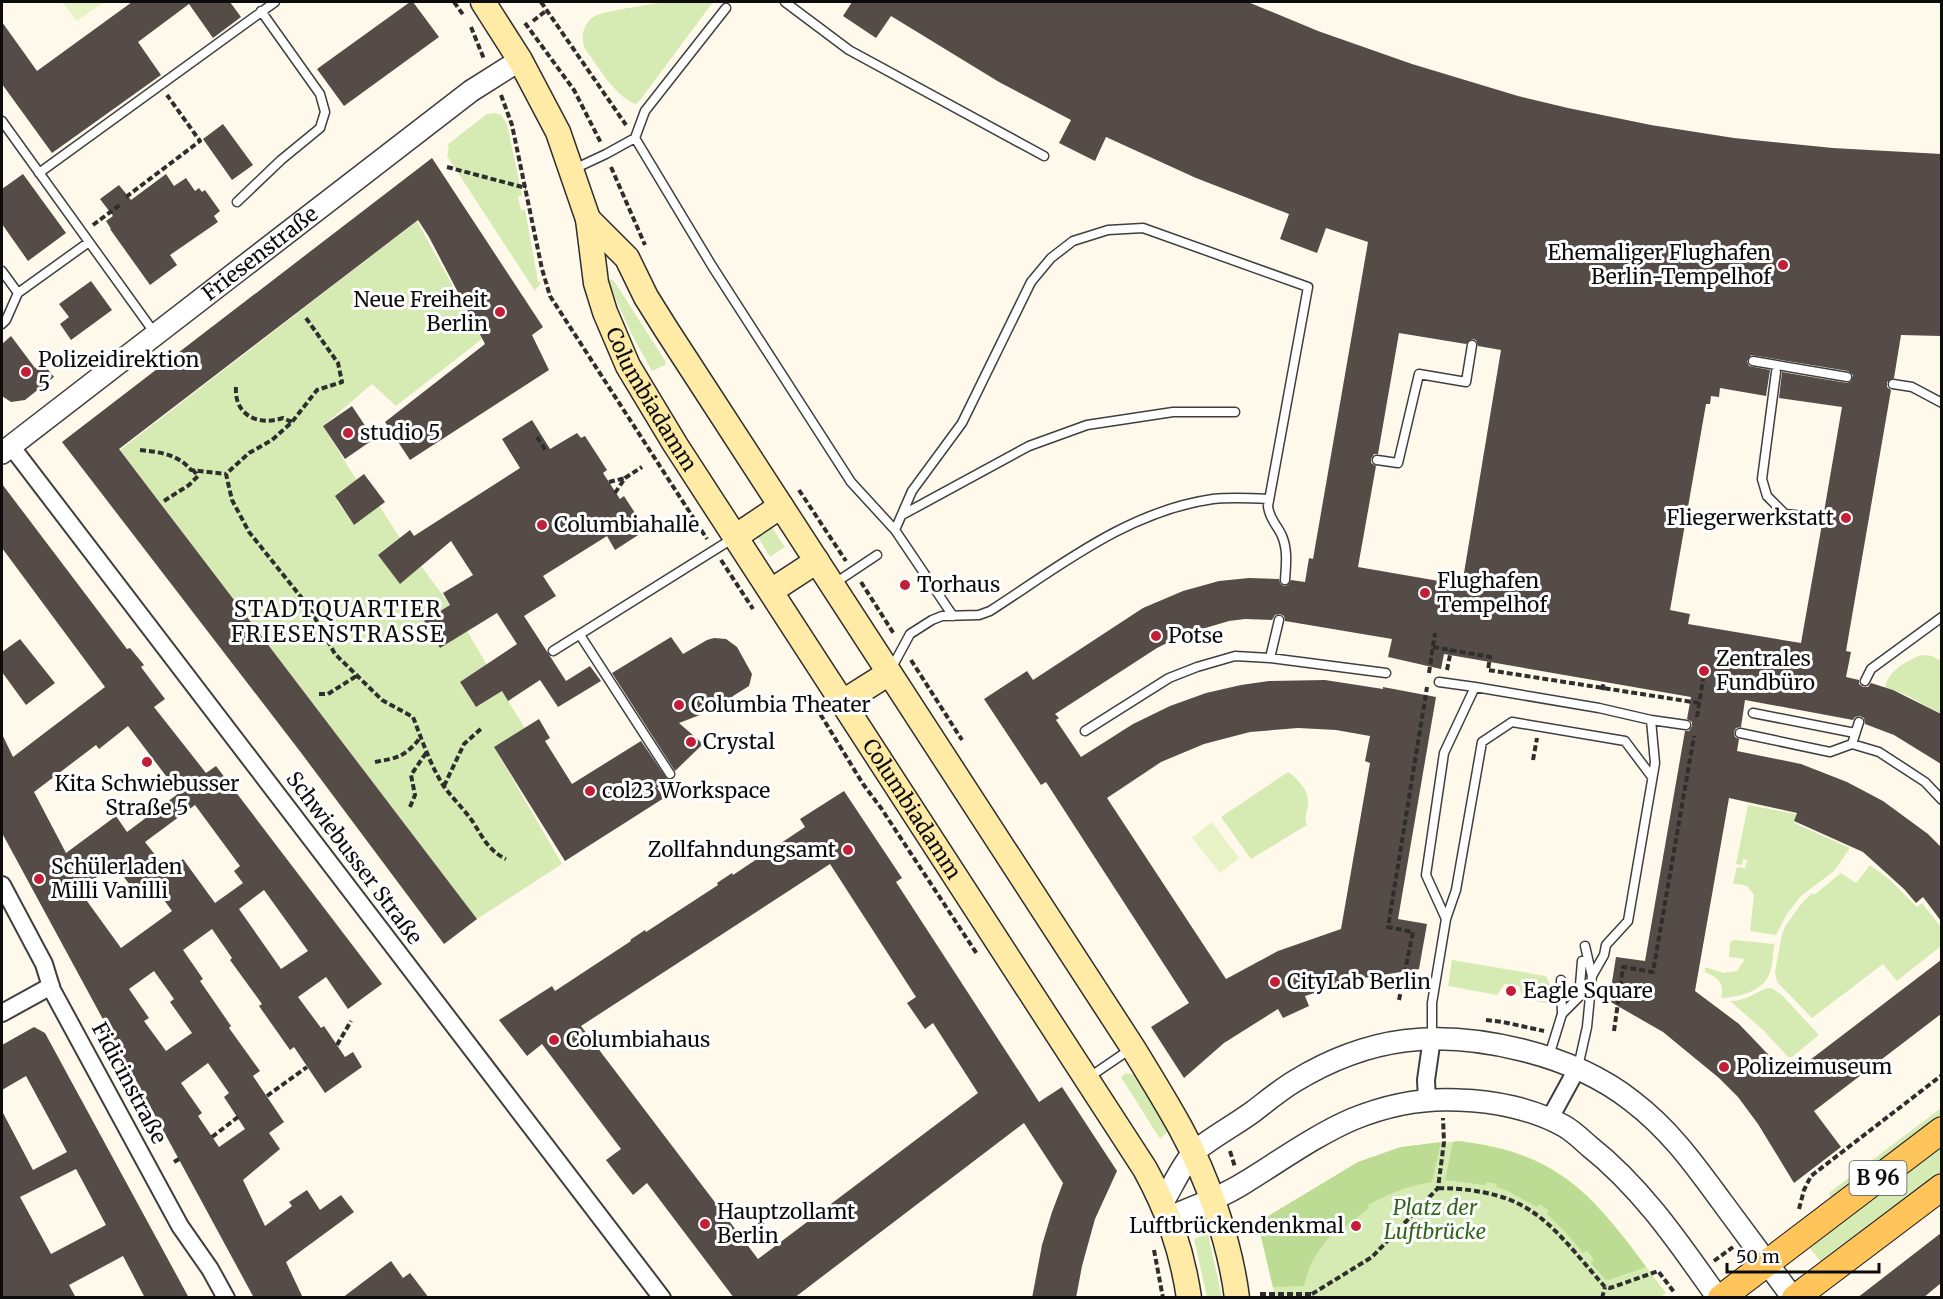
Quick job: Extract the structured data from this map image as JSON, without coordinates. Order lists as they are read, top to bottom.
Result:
{
  "streets": {
    "main road": ["Columbiadamm", "B 96"],
    "street": ["Friesenstraße", "Schwiebusser Straße", "Fidicinstraße"]
  },
  "crossings": [
    ["Friesenstraße", "Columbiadamm"],
    ["Friesenstraße", "Schwiebusser Straße"]
  ],
  "districts": ["STADTQUARTIER FRIESENSTRASSE"],
  "parks": ["Platz der Luftbrücke"],
  "places": [
    "Ehemaliger Flughafen Berlin-Tempelhof",
    "Neue Freiheit Berlin",
    "Polizeidirektion 5",
    "studio 5",
    "Fliegerwerkstatt",
    "Columbiahalle",
    "Torhaus",
    "Flughafen Tempelhof",
    "Potse",
    "Zentrales Fundbüro",
    "Columbia Theater",
    "Crystal",
    "Kita Schwiebusser Straße 5",
    "col23 Workspace",
    "Zollfahndungsamt",
    "Schülerladen Milli Vanilli",
    "CityLab Berlin",
    "Eagle Square",
    "Columbiahaus",
    "Polizeimuseum",
    "Hauptzollamt Berlin",
    "Luftbrückendenkmal"
  ],
  "scale_bar": "50 m"
}
